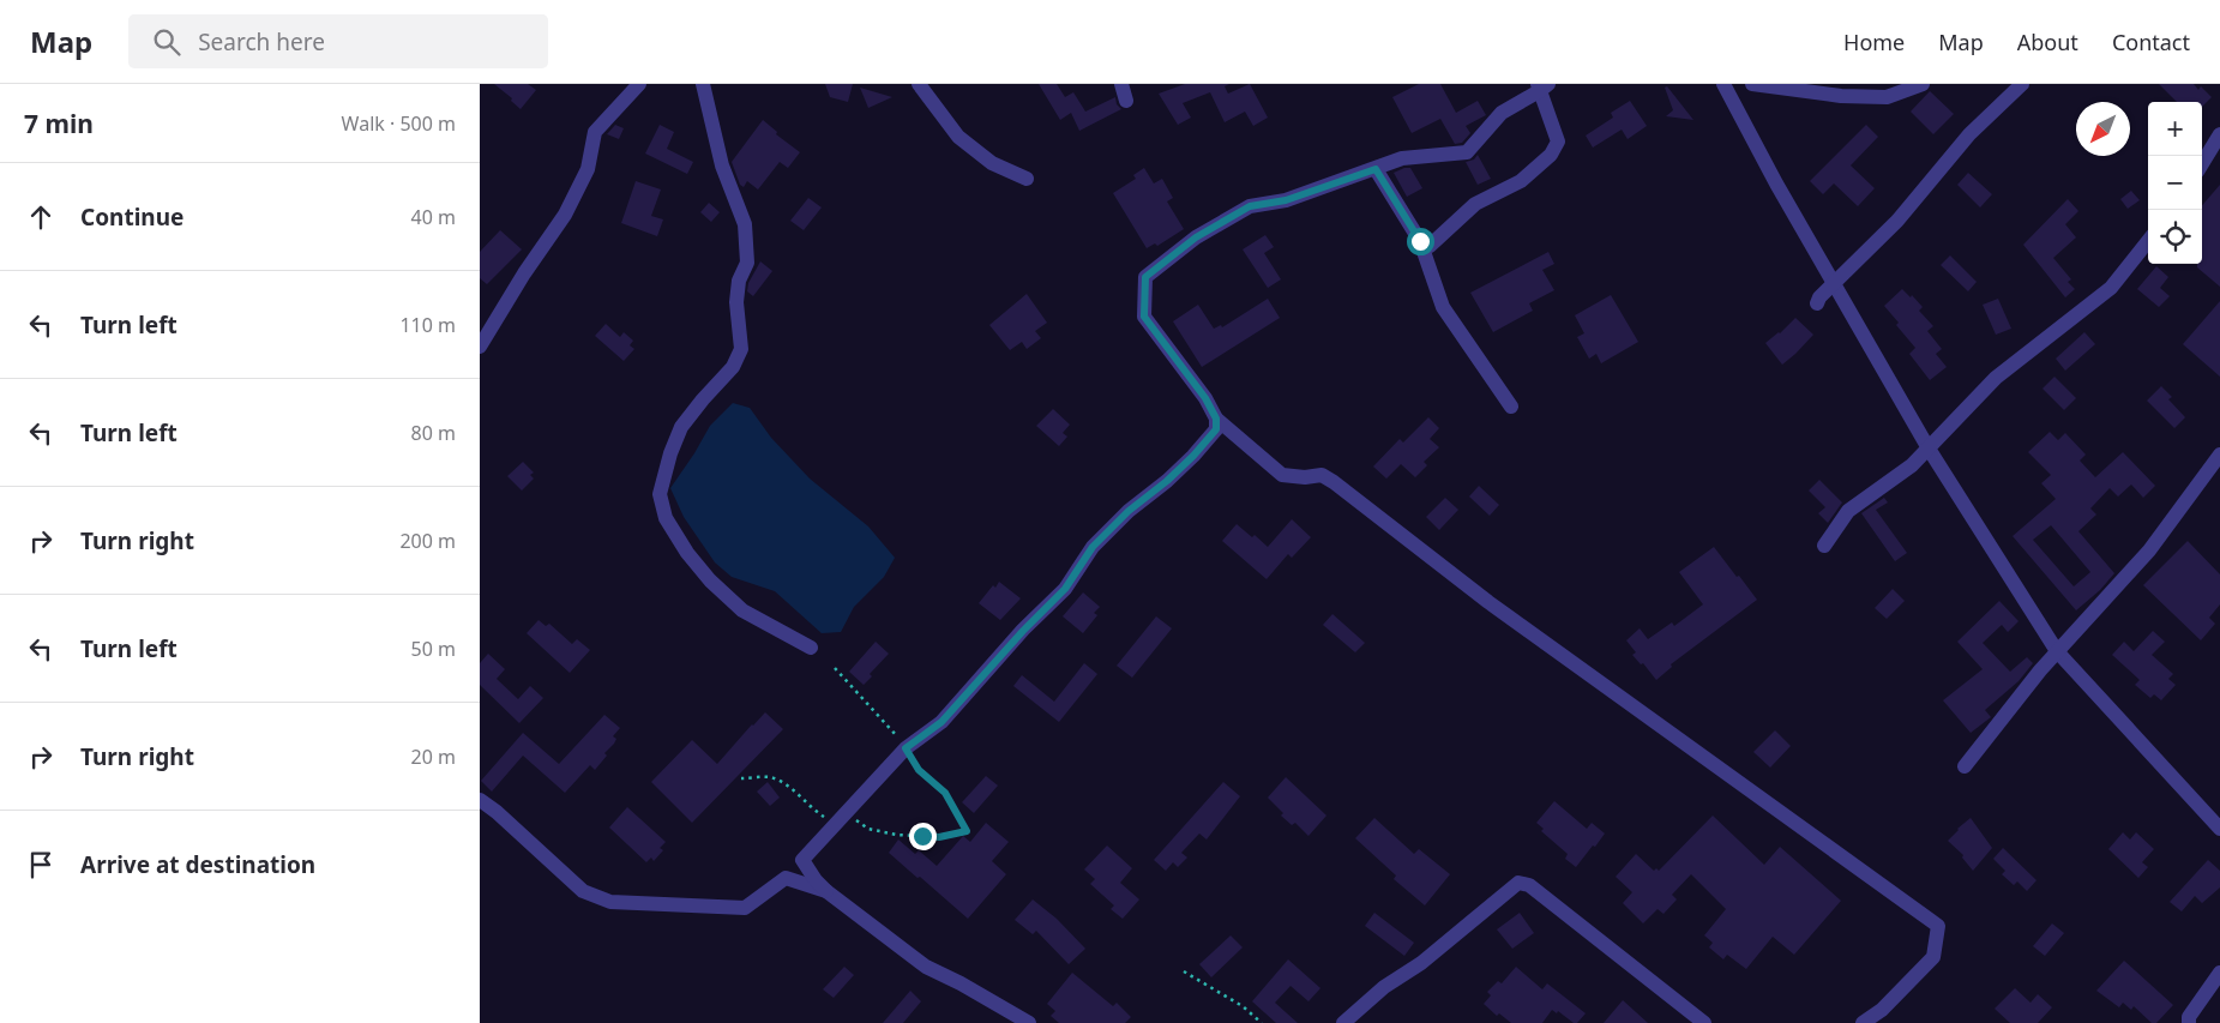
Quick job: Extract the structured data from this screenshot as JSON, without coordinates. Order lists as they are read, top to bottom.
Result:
{
  "north": "bottom left",
  "page": {
    "header": "Map",
    "search": "Search here",
    "nav": [
      "Home",
      "Map",
      "About",
      "Contact"
    ],
    "heading": ["7 min", "Walk · 500 m"],
    "map_buttons": ["+", "−"],
    "list": [
      ["Continue", "40 m"],
      ["Turn left", "110 m"],
      ["Turn left", "80 m"],
      ["Turn right", "200 m"],
      ["Turn left", "50 m"],
      ["Turn right", "20 m"],
      "Arrive at destination"
    ]
  }
}
